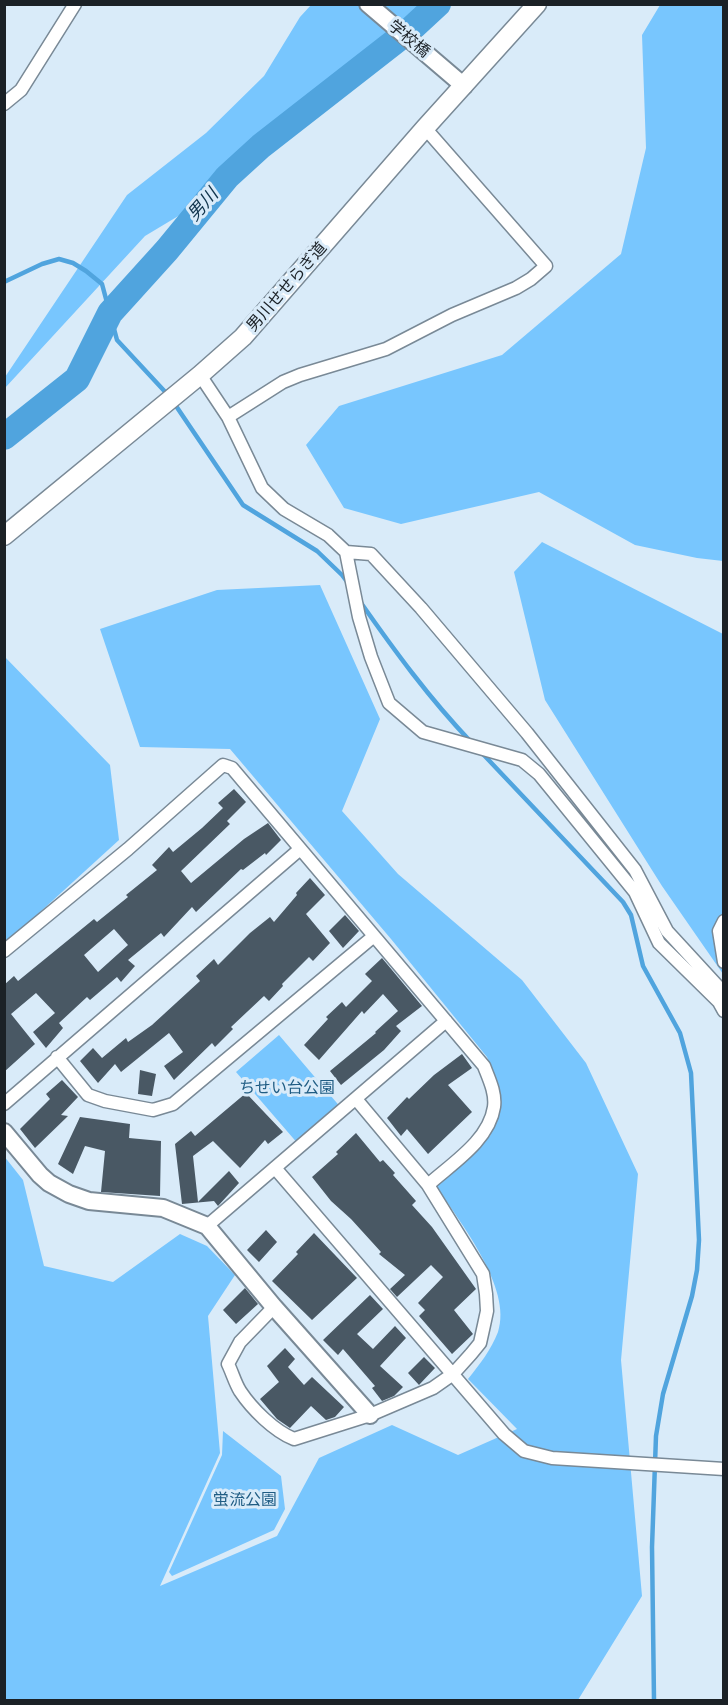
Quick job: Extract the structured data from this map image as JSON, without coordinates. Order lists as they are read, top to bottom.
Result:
{
  "streets": {
    "main road": ["男川せせらぎ道"],
    "street": ["学校橋"]
  },
  "crossings": [
    ["学校橋", "男川せせらぎ道"]
  ],
  "water": ["男川"],
  "parks": ["ちせい台公園", "蛍流公園"]
}
